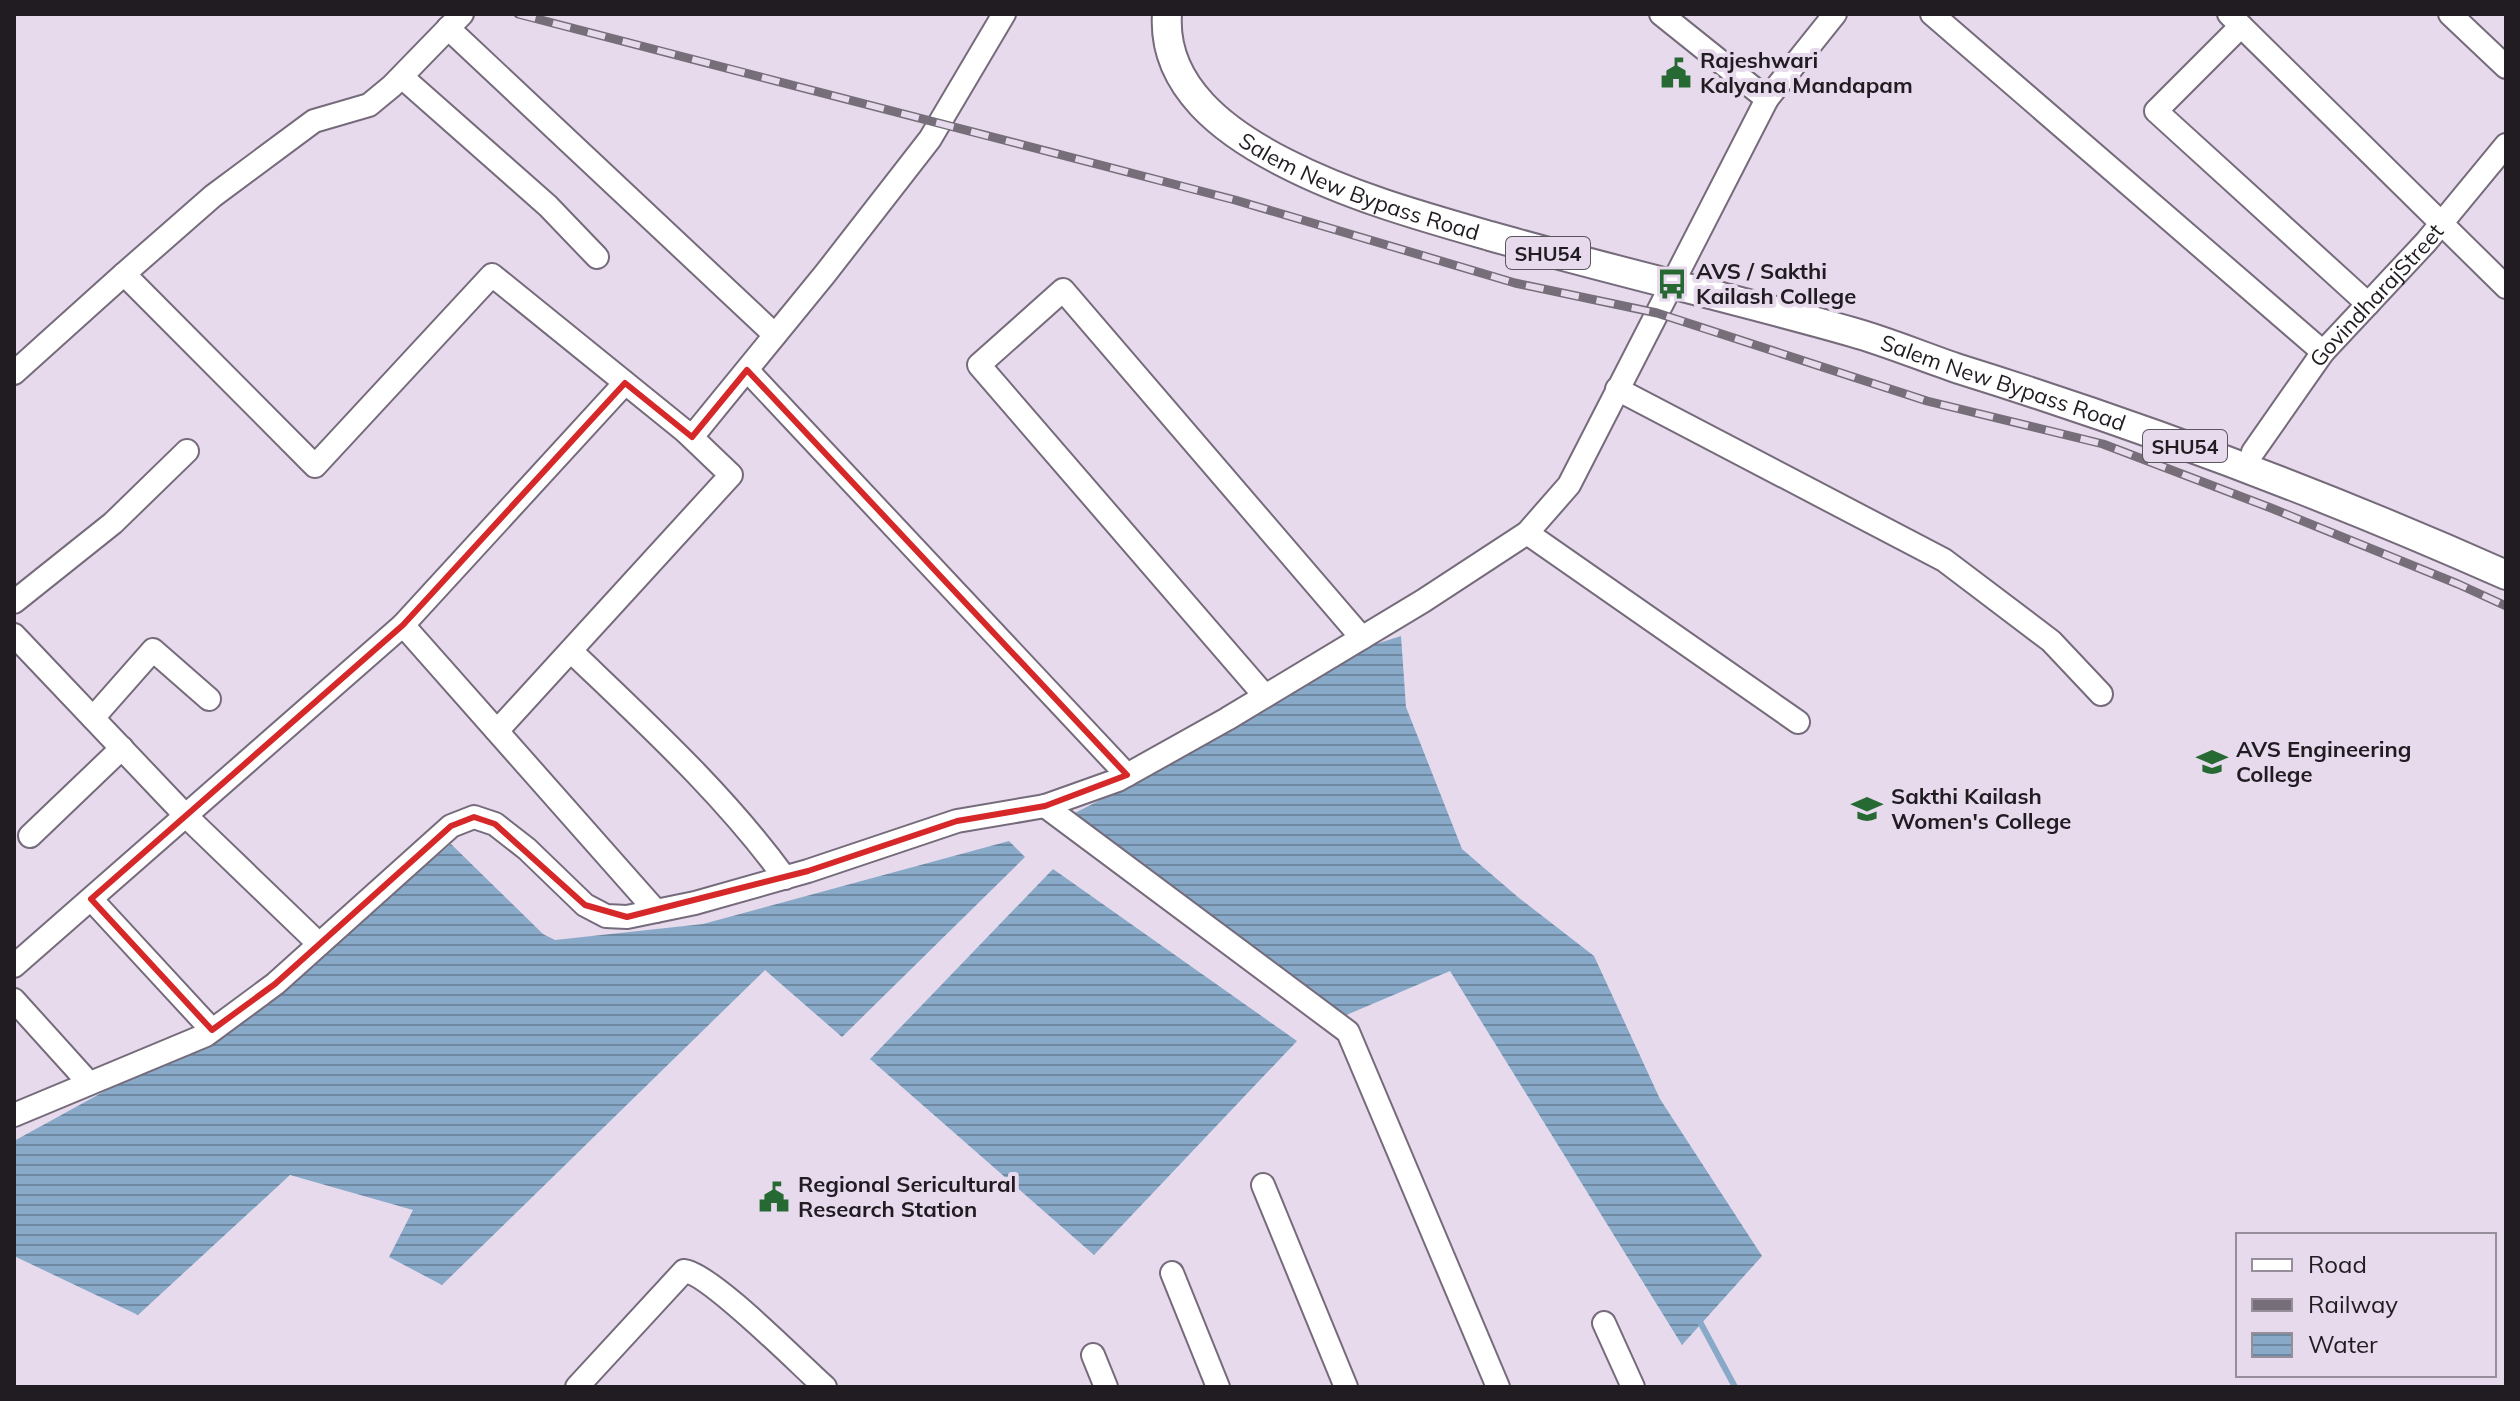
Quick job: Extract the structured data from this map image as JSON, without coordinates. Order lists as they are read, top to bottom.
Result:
{
  "streets": {
    "main road": ["Salem New Bypass Road", "SHU54"],
    "street": ["GovindharajStreet"]
  },
  "crossings": [
    ["Salem New Bypass Road", "GovindharajStreet"]
  ],
  "places": {
    "public building": ["Rajeshwari Kalyana Mandapam", "Regional Sericultural Research Station"],
    "bus stop": ["AVS / Sakthi Kailash College"],
    "school or university": ["AVS Engineering College", "Sakthi Kailash Women's College"]
  },
  "legend": ["Road", "Railway", "Water"]
}
